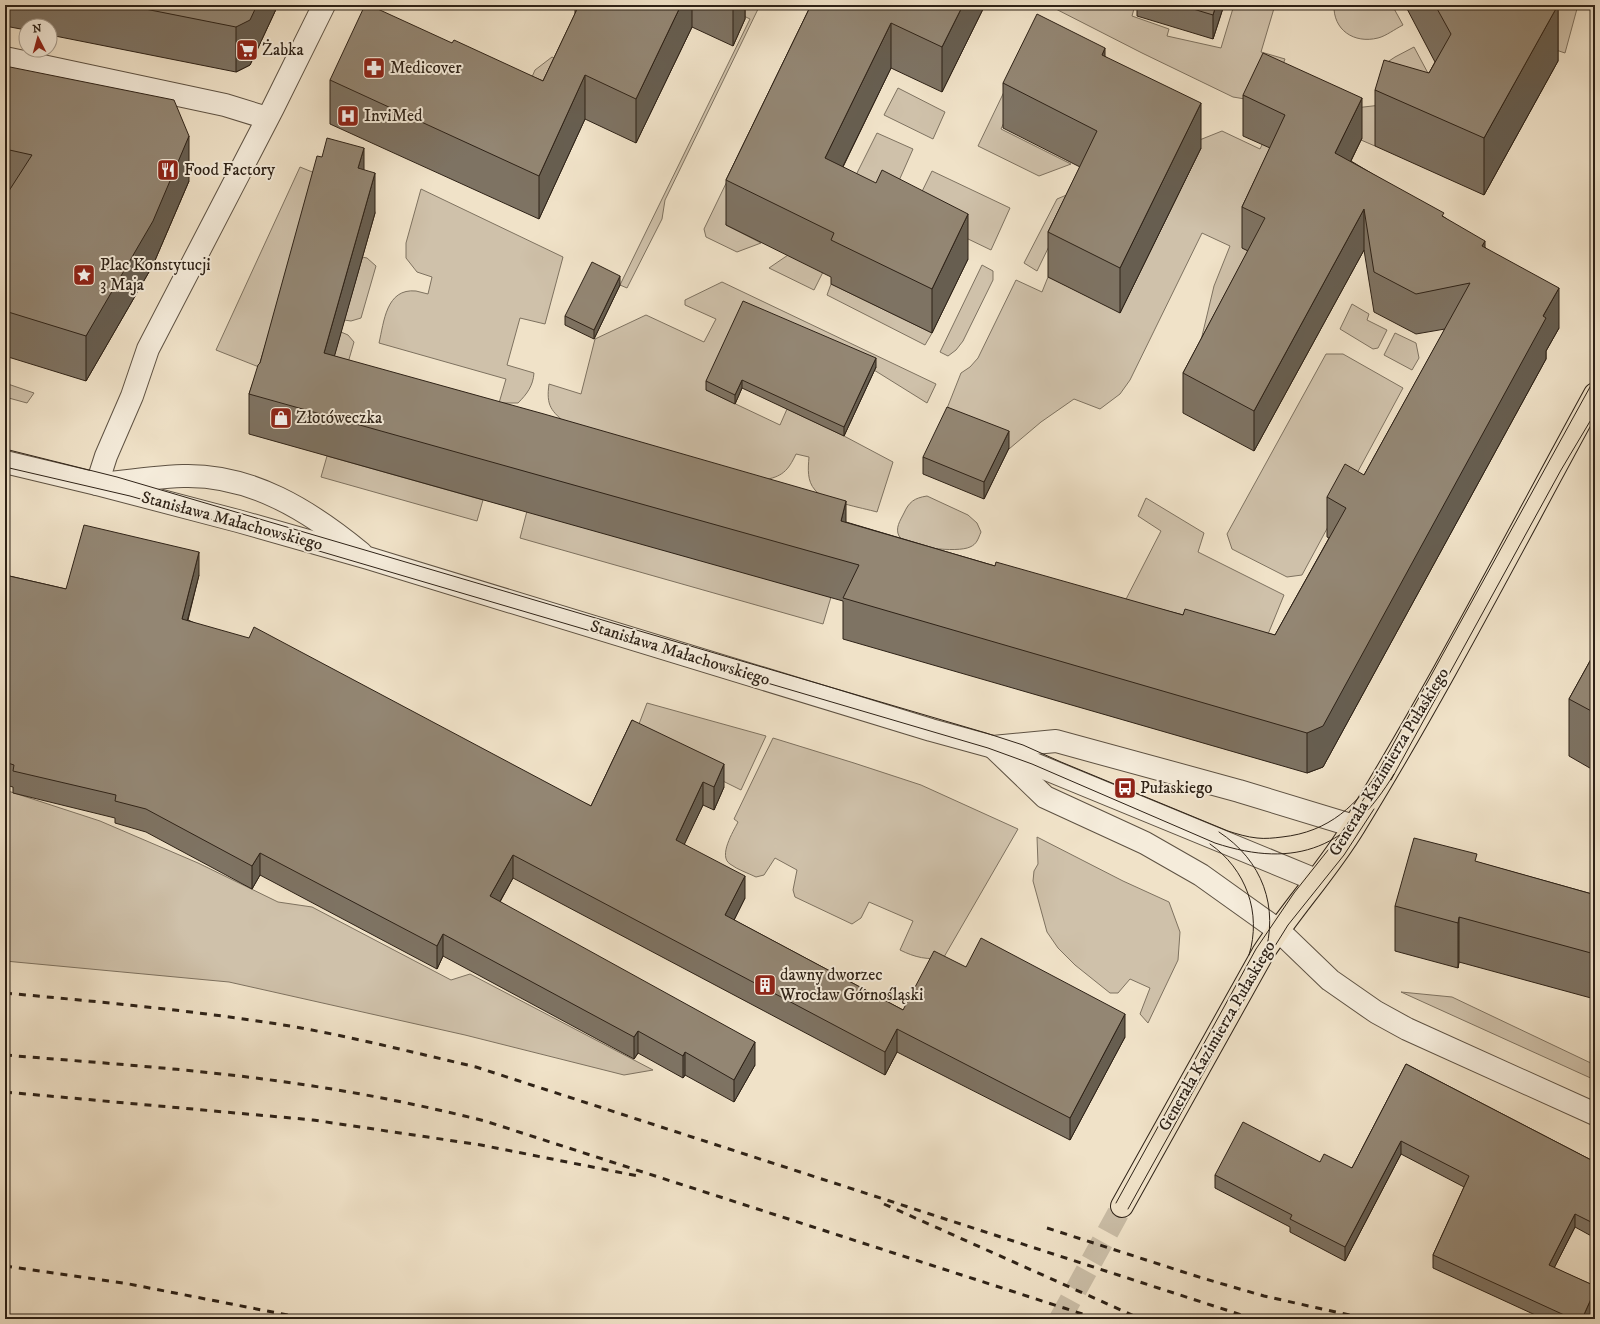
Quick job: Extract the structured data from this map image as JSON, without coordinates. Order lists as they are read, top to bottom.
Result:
{
  "streets": {
    "main road": ["Generała Kazimierza Pułaskiego"],
    "street": ["Stanisława Małachowskiego"]
  },
  "crossings": [
    ["Stanisława Małachowskiego", "Generała Kazimierza Pułaskiego"]
  ],
  "places": {
    "supermarket": ["Żabka"],
    "pharmacy": ["Medicover"],
    "hospital": ["InviMed"],
    "restaurant": ["Food Factory"],
    "place": ["Plac Konstytucji 3 Maja"],
    "shop": ["Złotóweczka"],
    "bus stop": ["Pułaskiego"],
    "building": ["dawny dworzec Wrocław Górnośląski"]
  },
  "north": "top"
}
